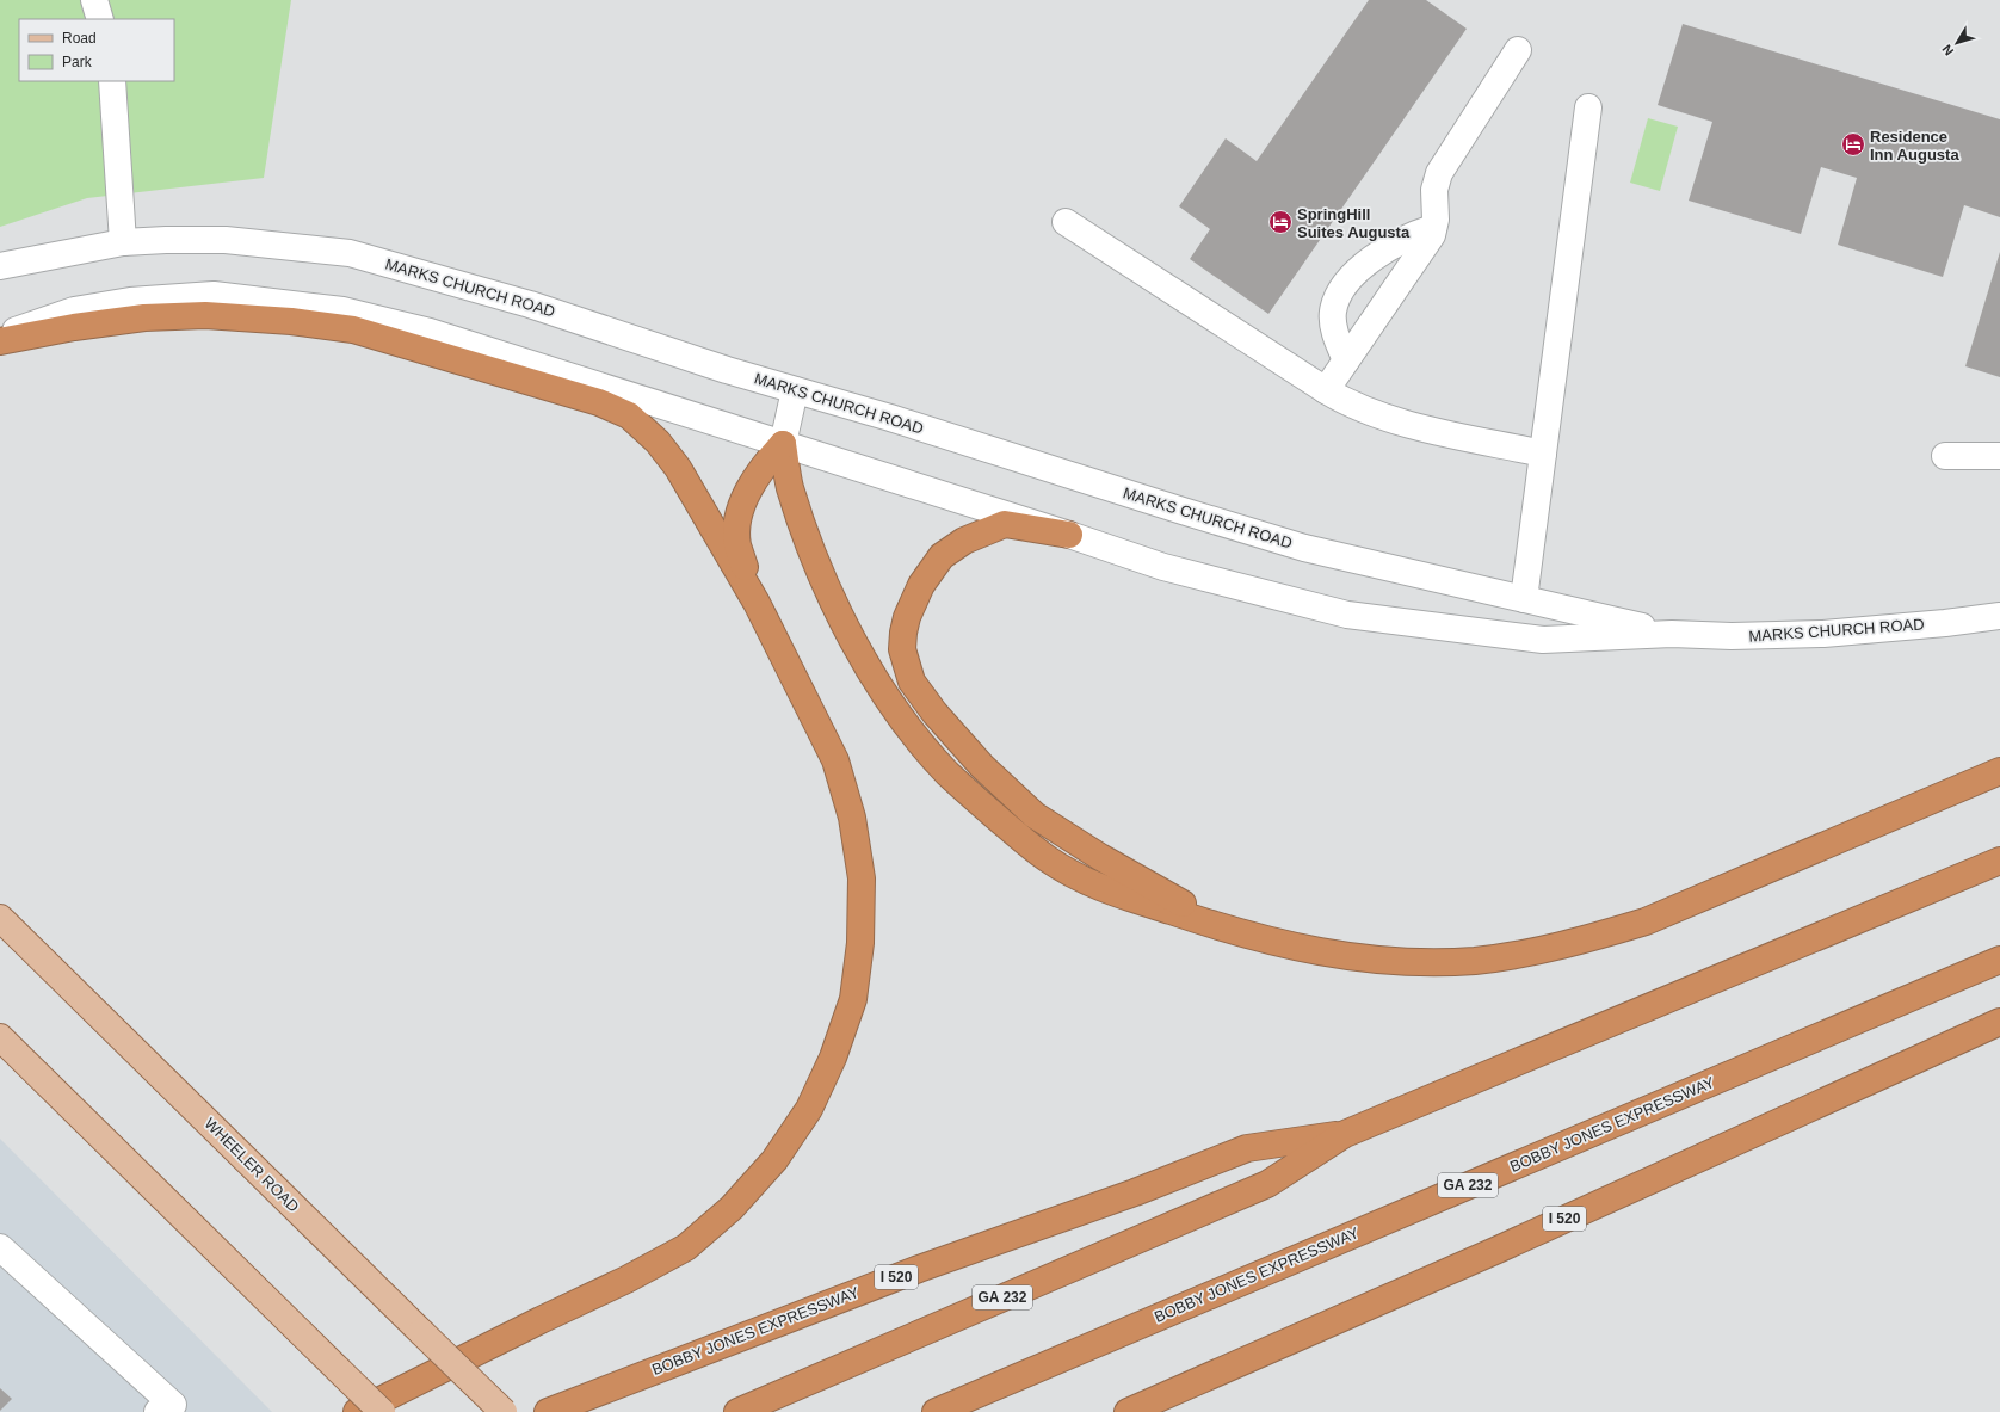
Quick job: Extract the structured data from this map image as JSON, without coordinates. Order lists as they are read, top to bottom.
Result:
{
  "streets": {
    "highway": ["BOBBY JONES EXPRESSWAY", "GA 232", "I 520"],
    "main road": ["WHEELER ROAD"],
    "street": ["MARKS CHURCH ROAD"]
  },
  "places": {
    "hotel": ["Residence Inn Augusta", "SpringHill Suites Augusta"]
  },
  "legend": ["Road", "Park"],
  "north": "bottom left"
}
